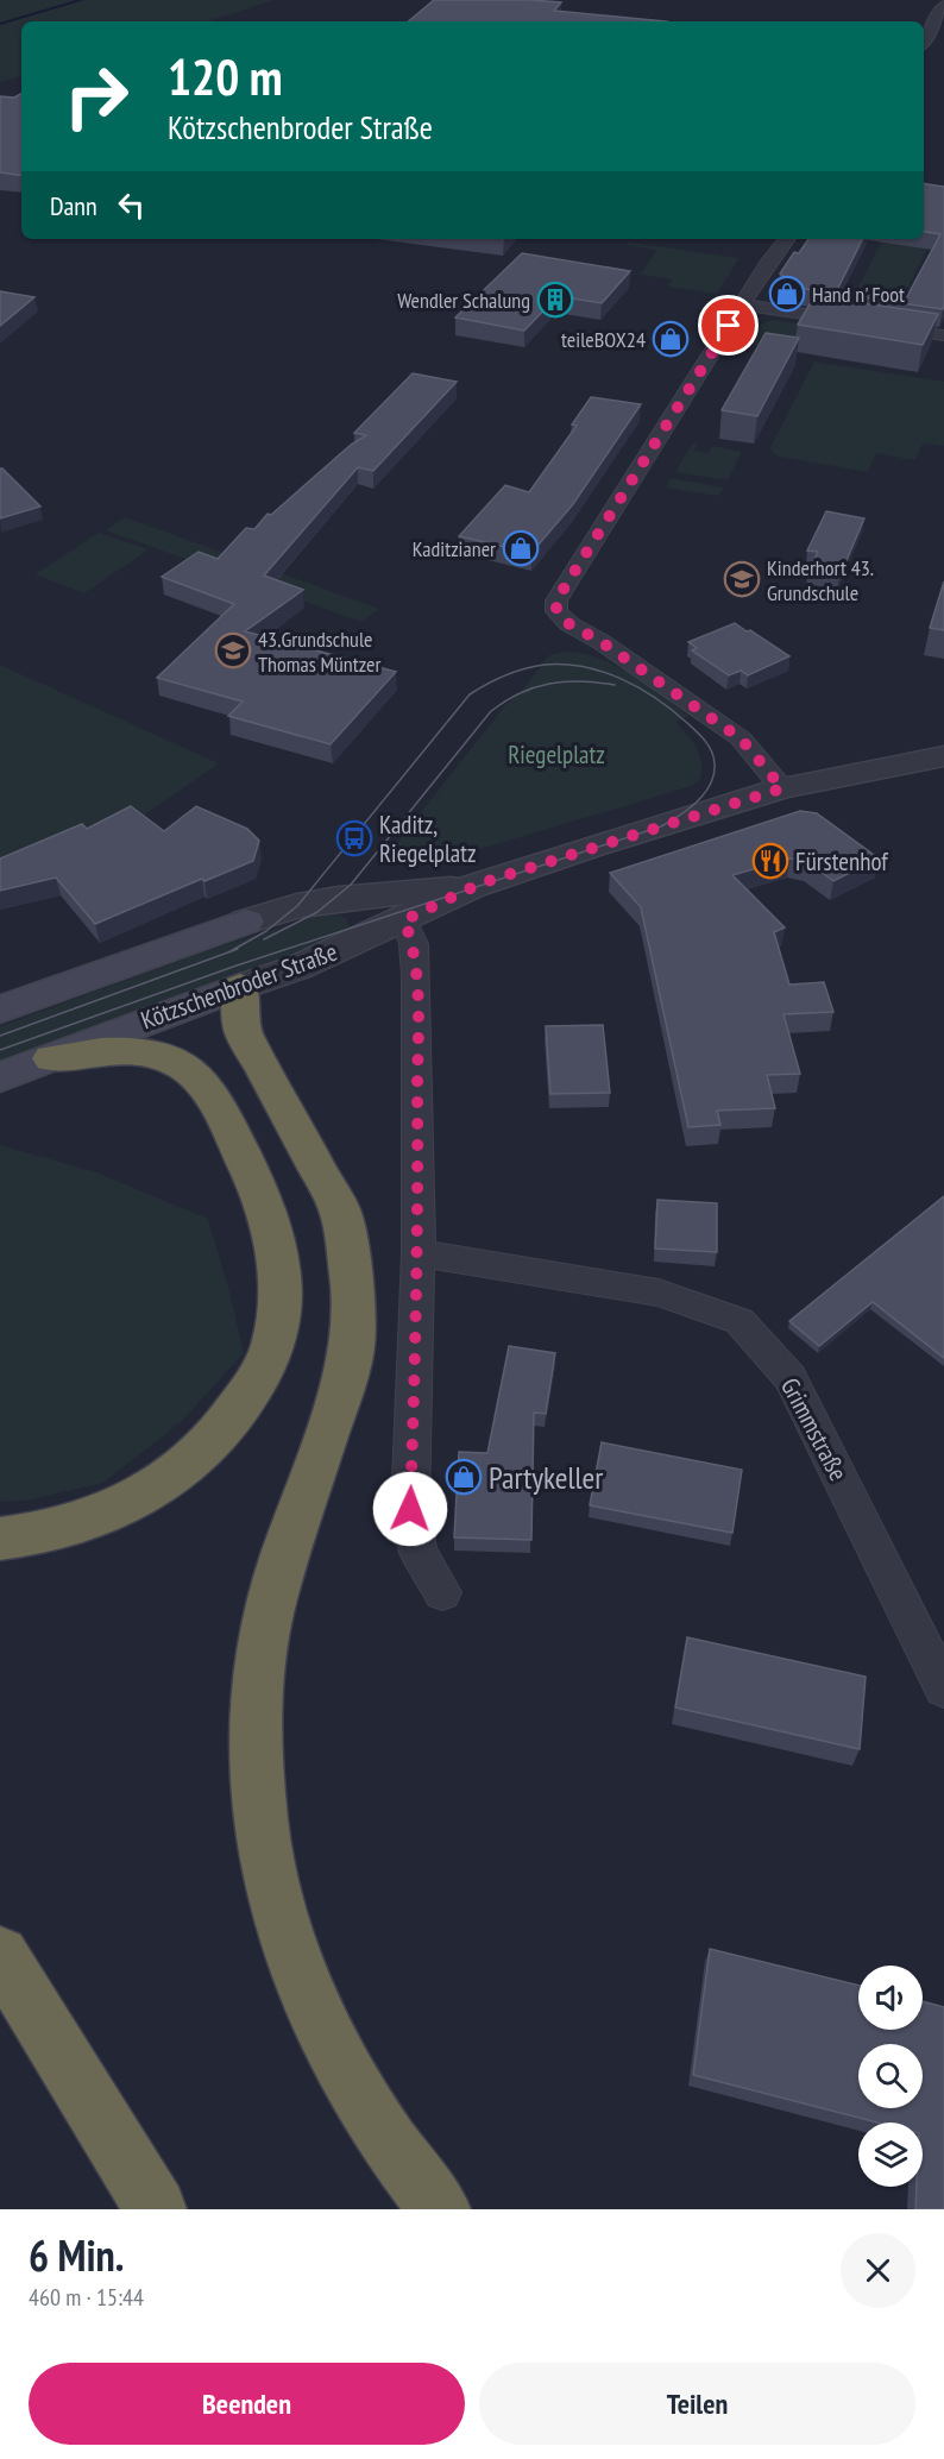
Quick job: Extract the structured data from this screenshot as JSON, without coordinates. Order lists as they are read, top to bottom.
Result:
{
  "streets": {
    "main road": ["Kötzschenbroder Straße"],
    "street": ["Grimmstraße"]
  },
  "parks": ["Riegelplatz"],
  "places": {
    "shop": [
      "Hand n' Foot",
      "teileBOX24",
      "Kaditzianer",
      "Partykeller"
    ],
    "building": ["Wendler Schalung"],
    "school or university": ["Kinderhort 43. Grundschule", "43.Grundschule Thomas Müntzer"],
    "bus stop": ["Kaditz, Riegelplatz"],
    "restaurant": ["Fürstenhof"]
  },
  "page": {
    "turn": ["120 m", "Kötzschenbroder Straße"],
    "then": "Dann",
    "heading": ["6 Min.", "460 m · 15:44"],
    "buttons": ["Beenden", "Teilen"]
  }
}
